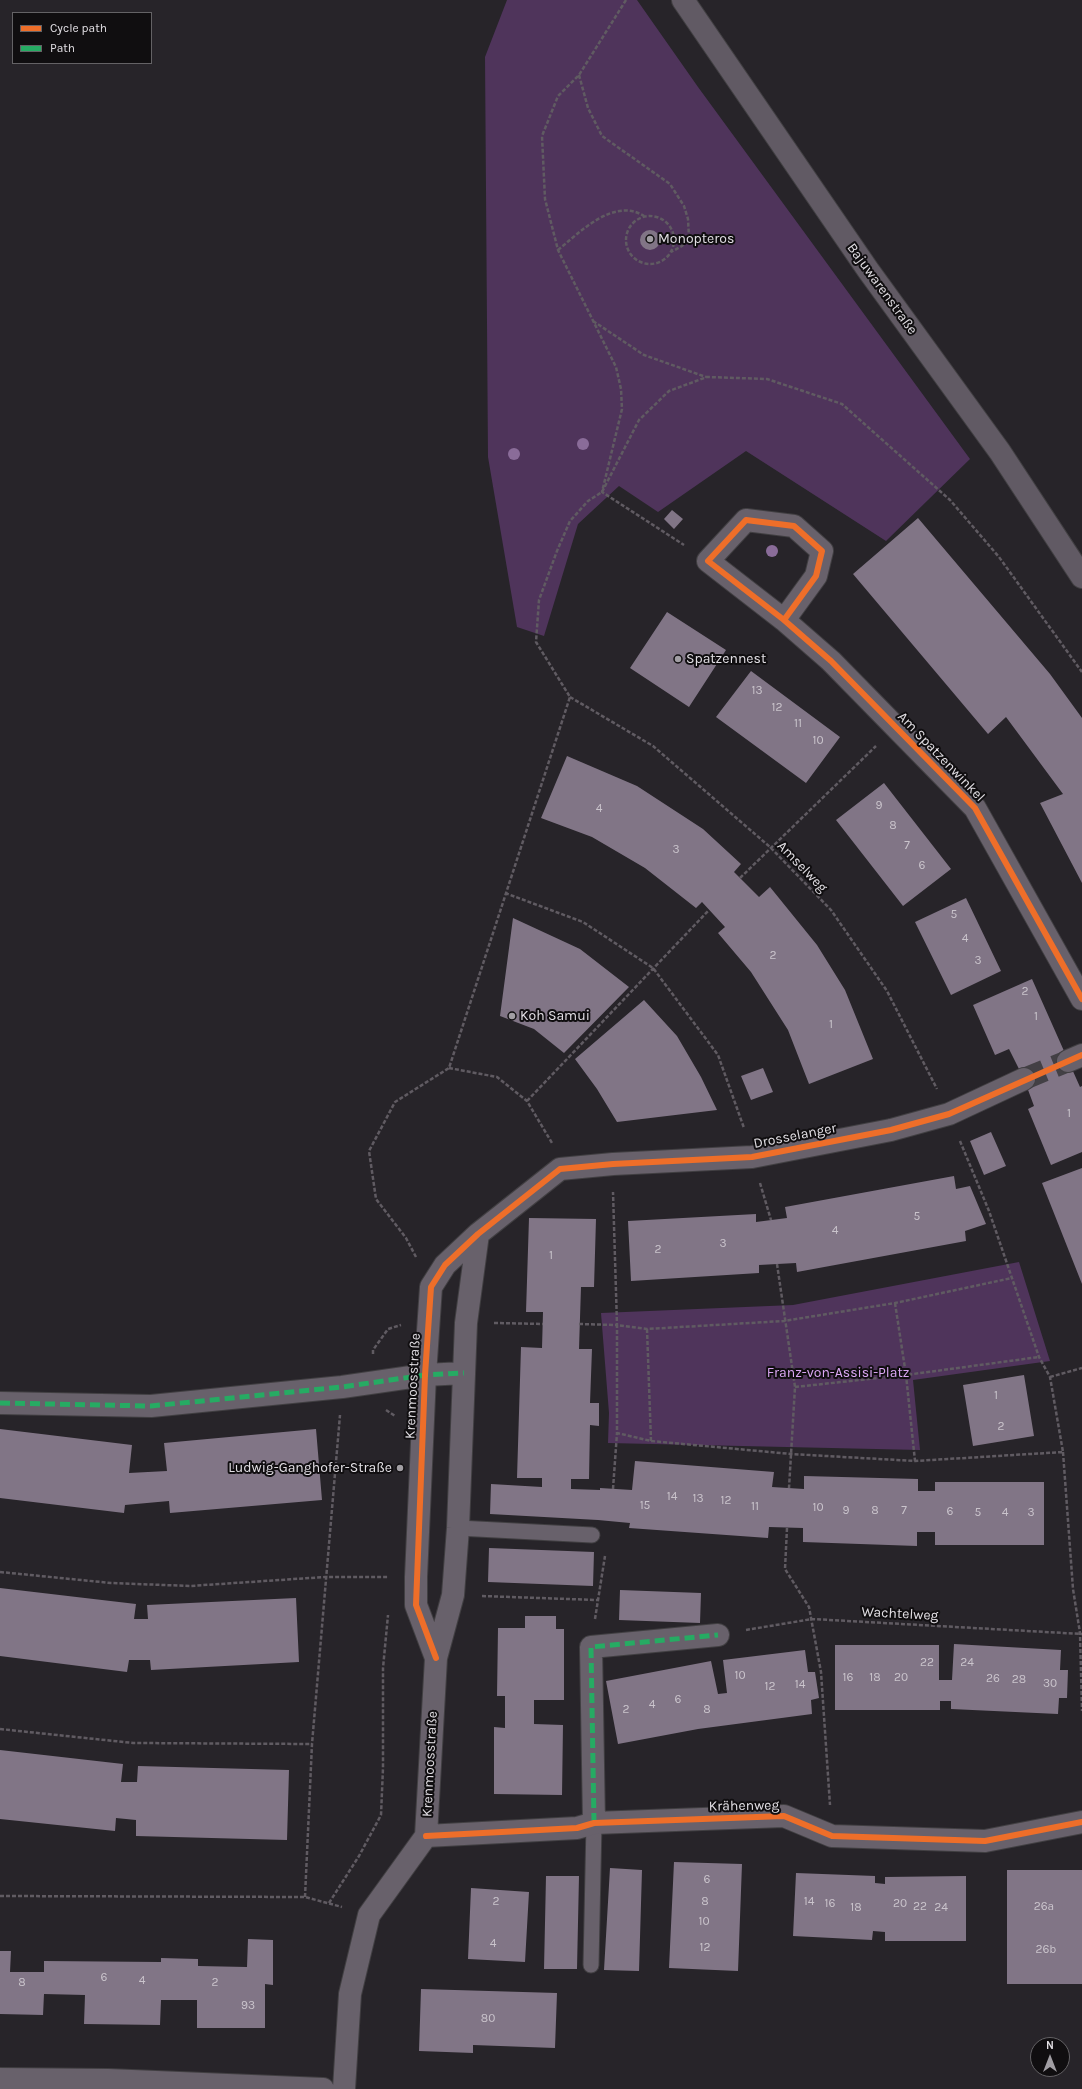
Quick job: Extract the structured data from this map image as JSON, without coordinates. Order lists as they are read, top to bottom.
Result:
{
  "streets": {
    "main road": ["Bajuwarenstraße"],
    "street": [
      "Am Spatzenwinkel",
      "Drosselanger",
      "Krenmoosstraße",
      "Krähenweg"
    ],
    "path": ["Amselweg", "Wachtelweg"]
  },
  "crossings": [
    ["Amselweg", "Drosselanger"],
    ["Drosselanger", "Krenmoosstraße"],
    ["Krenmoosstraße", "Krähenweg"]
  ],
  "parks": ["Franz-von-Assisi-Platz"],
  "places": [
    "Monopteros",
    "Spatzennest",
    "Koh Samui",
    "Ludwig-Ganghofer-Straße"
  ],
  "house_numbers": [
    "13",
    "12",
    "11",
    "10",
    "9",
    "4",
    "8",
    "7",
    "3",
    "6",
    "5",
    "4",
    "2",
    "3",
    "2",
    "1",
    "1",
    "1",
    "5",
    "4",
    "3",
    "2",
    "1",
    "1",
    "2",
    "14",
    "13",
    "12",
    "15",
    "11",
    "10",
    "9",
    "8",
    "7",
    "6",
    "5",
    "4",
    "3",
    "22",
    "24",
    "10",
    "16",
    "18",
    "20",
    "26",
    "28",
    "30",
    "14",
    "12",
    "6",
    "4",
    "2",
    "8",
    "6",
    "2",
    "8",
    "14",
    "16",
    "20",
    "22",
    "26a",
    "18",
    "24",
    "10",
    "4",
    "12",
    "26b",
    "6",
    "4",
    "8",
    "2",
    "93",
    "80"
  ],
  "legend": ["Cycle path", "Path"],
  "north": "top"
}
